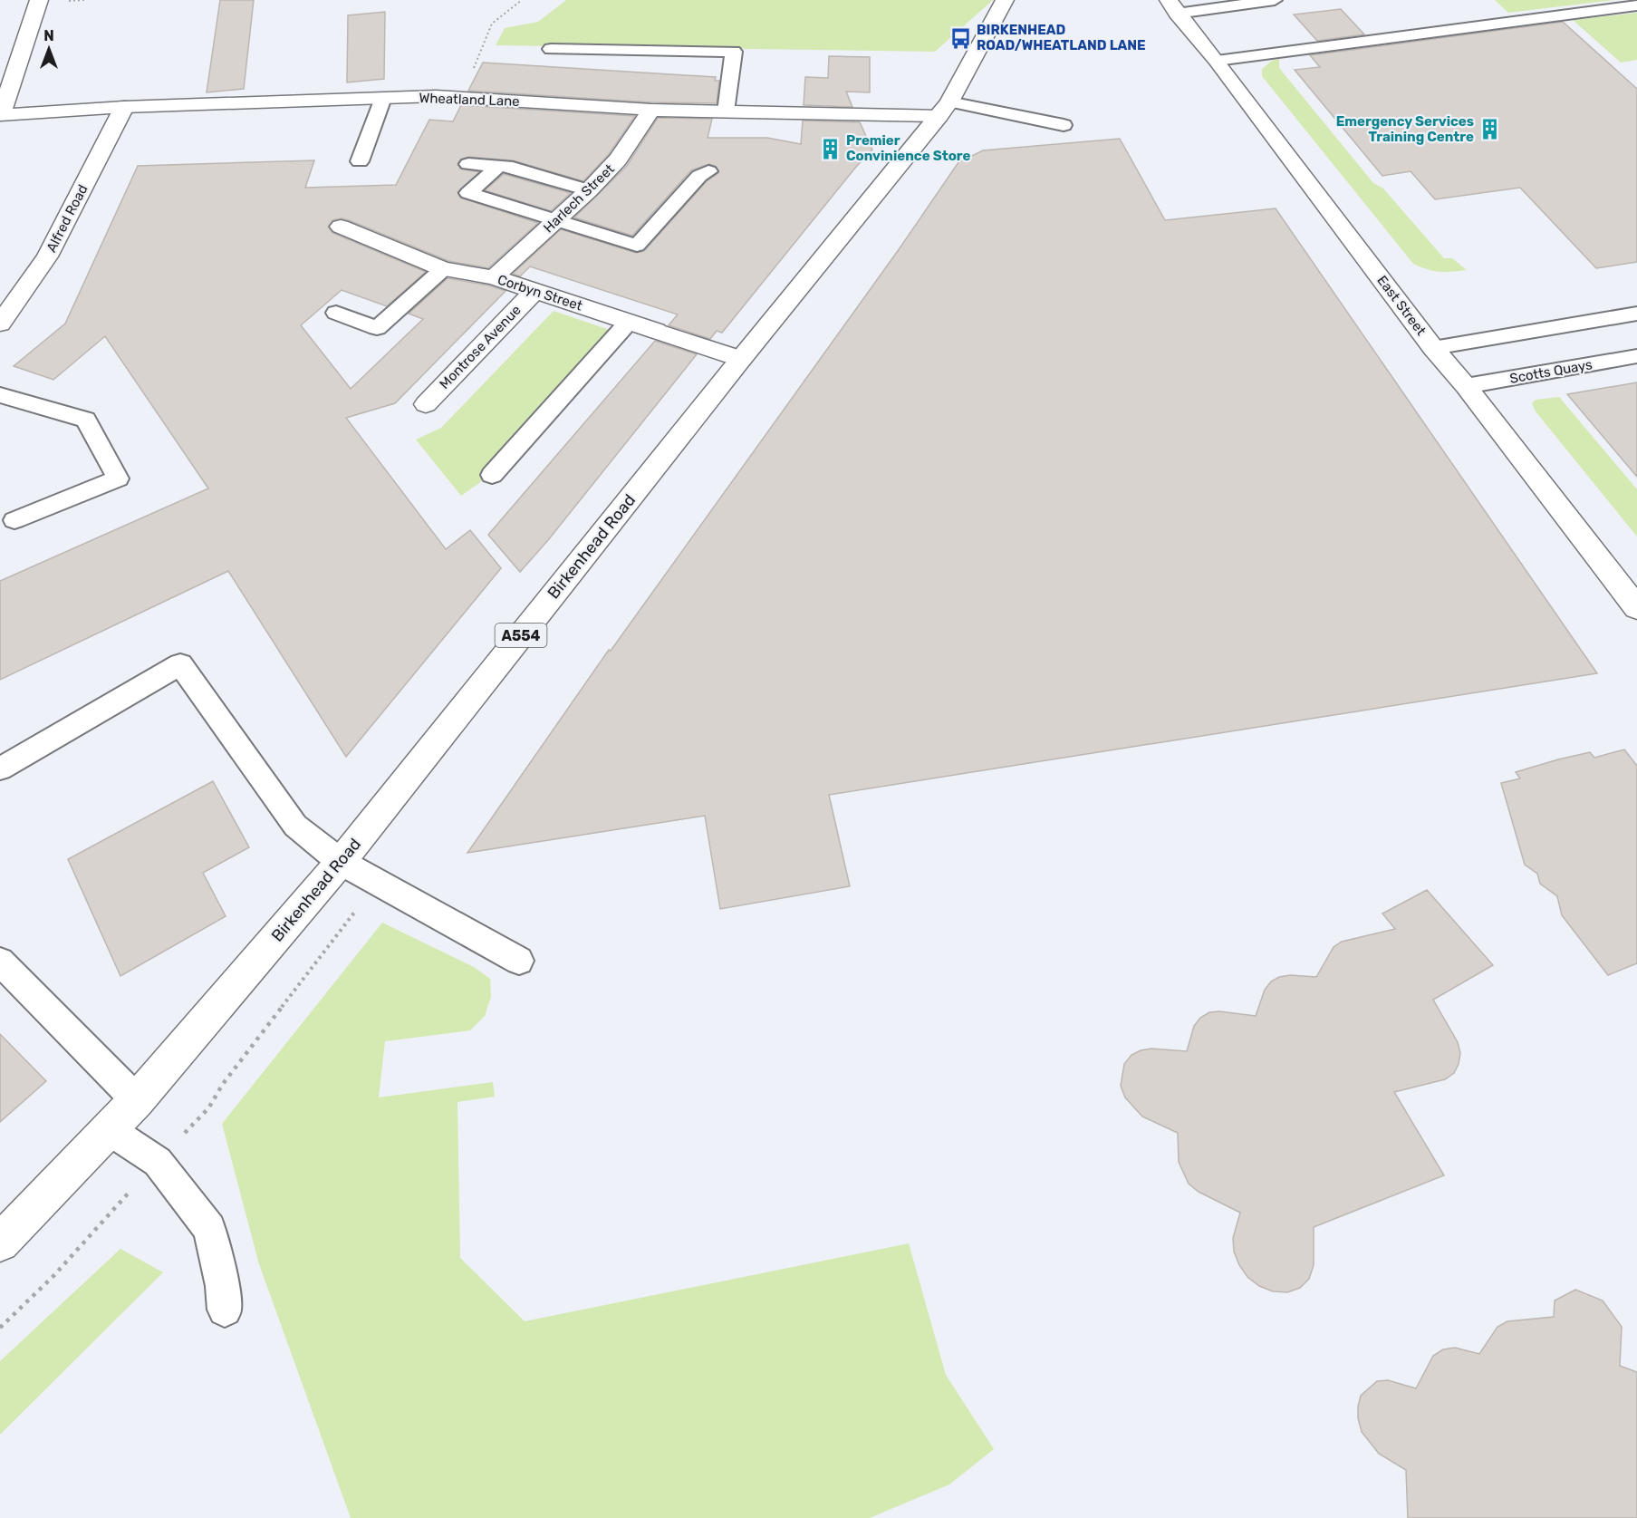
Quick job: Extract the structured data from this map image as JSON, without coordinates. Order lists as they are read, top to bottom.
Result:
{
  "streets": {
    "street": [
      "Wheatland Lane",
      "Harlech Street",
      "Alfred Road",
      "Corbyn Street",
      "East Street",
      "Montrose Avenue",
      "Birkenhead Road",
      "A554"
    ],
    "lane": ["Scotts Quays"]
  },
  "crossings": [
    ["Wheatland Lane", "Harlech Street"],
    ["Wheatland Lane", "Alfred Road"],
    ["Wheatland Lane", "Birkenhead Road"],
    ["Harlech Street", "Corbyn Street"],
    ["Corbyn Street", "Montrose Avenue"],
    ["Corbyn Street", "Birkenhead Road"],
    ["East Street", "Scotts Quays"]
  ],
  "places": {
    "bus stop": ["BIRKENHEAD ROAD/WHEATLAND LANE"],
    "building": ["Emergency Services Training Centre", "Premier Convinience Store"]
  },
  "north": "top"
}
